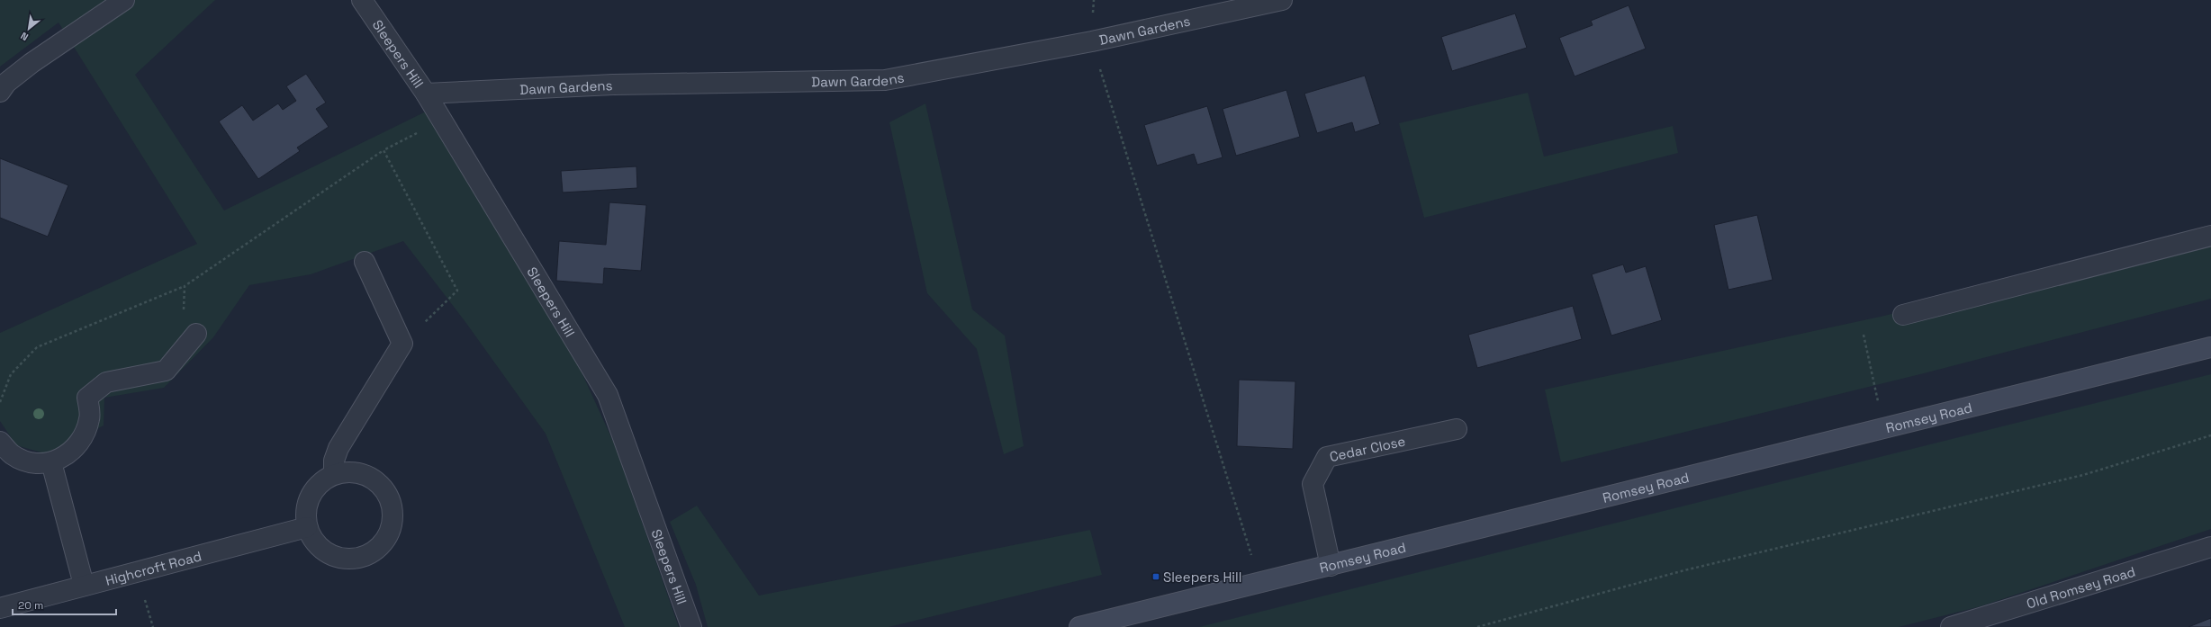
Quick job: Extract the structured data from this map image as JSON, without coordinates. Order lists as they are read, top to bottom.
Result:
{
  "streets": {
    "main road": ["Romsey Road"],
    "street": [
      "Dawn Gardens",
      "Sleepers Hill",
      "Cedar Close",
      "Highcroft Road",
      "Old Romsey Road"
    ]
  },
  "crossings": [
    ["Dawn Gardens", "Sleepers Hill"],
    ["Romsey Road", "Cedar Close"]
  ],
  "places": {
    "transit": ["Sleepers Hill"]
  },
  "scale_bar": "20 m",
  "north": "bottom left"
}
